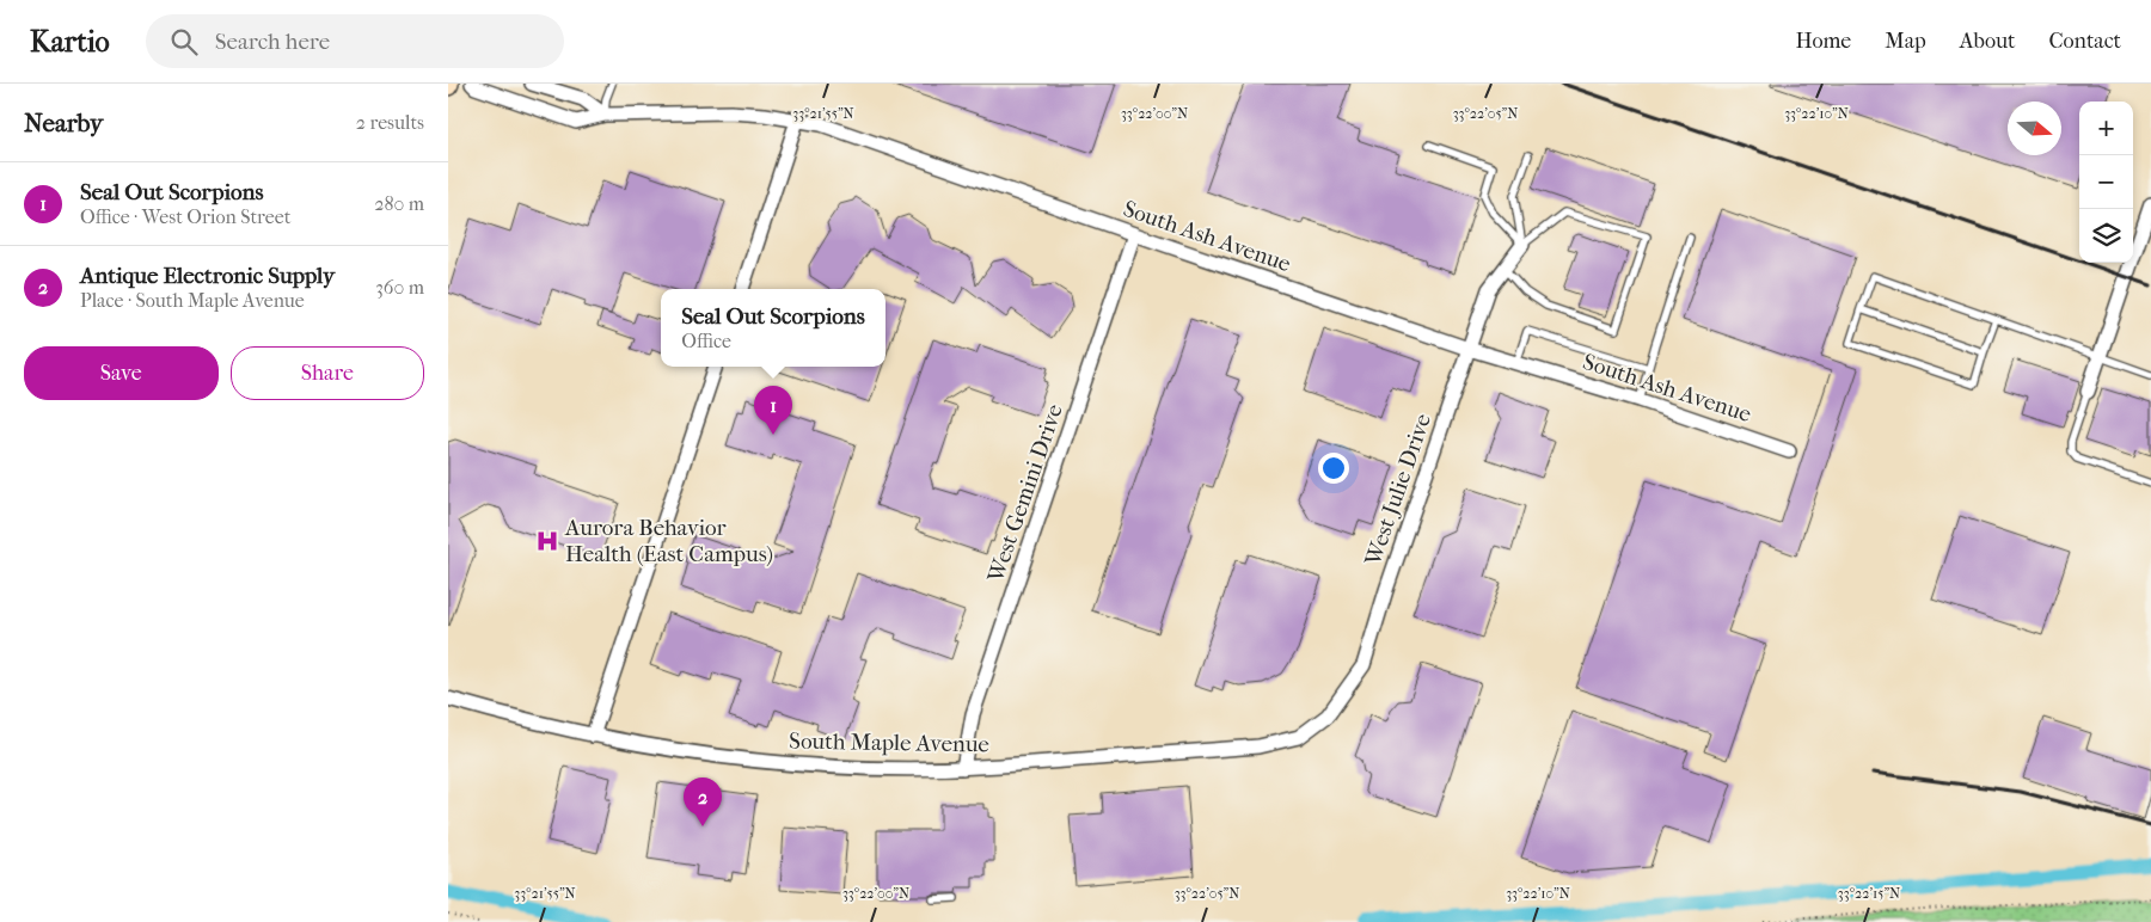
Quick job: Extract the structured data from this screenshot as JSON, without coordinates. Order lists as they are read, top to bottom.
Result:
{
  "streets": {
    "street": [
      "South Ash Avenue",
      "West Julie Drive",
      "West Gemini Drive",
      "South Maple Avenue"
    ]
  },
  "crossings": [
    ["South Ash Avenue", "West Julie Drive"],
    ["South Ash Avenue", "West Gemini Drive"],
    ["West Julie Drive", "South Maple Avenue"],
    ["West Gemini Drive", "South Maple Avenue"]
  ],
  "places": {
    "hospital": ["Aurora Behavior Health (East Campus)"]
  },
  "north": "right",
  "page": {
    "header": "Kartio",
    "search": "Search here",
    "nav": [
      "Home",
      "Map",
      "About",
      "Contact"
    ],
    "heading": ["Nearby", "2 results"],
    "map_buttons": ["+", "−"],
    "list": [
      {
        "mark": "1",
        "name": "Seal Out Scorpions",
        "note": "Office · West Orion Street",
        "value": "280 m"
      },
      {
        "mark": "2",
        "name": "Antique Electronic Supply",
        "note": "Place · South Maple Avenue",
        "value": "360 m"
      }
    ],
    "popup": ["Seal Out Scorpions", "Office"],
    "buttons": ["Save", "Share"],
    "pins": ["1", "2"]
  },
  "coordinates": [
    "33°21'55\"N",
    "33°22'00\"N",
    "33°22'05\"N",
    "33°22'10\"N",
    "33°22'15\"N"
  ]
}
